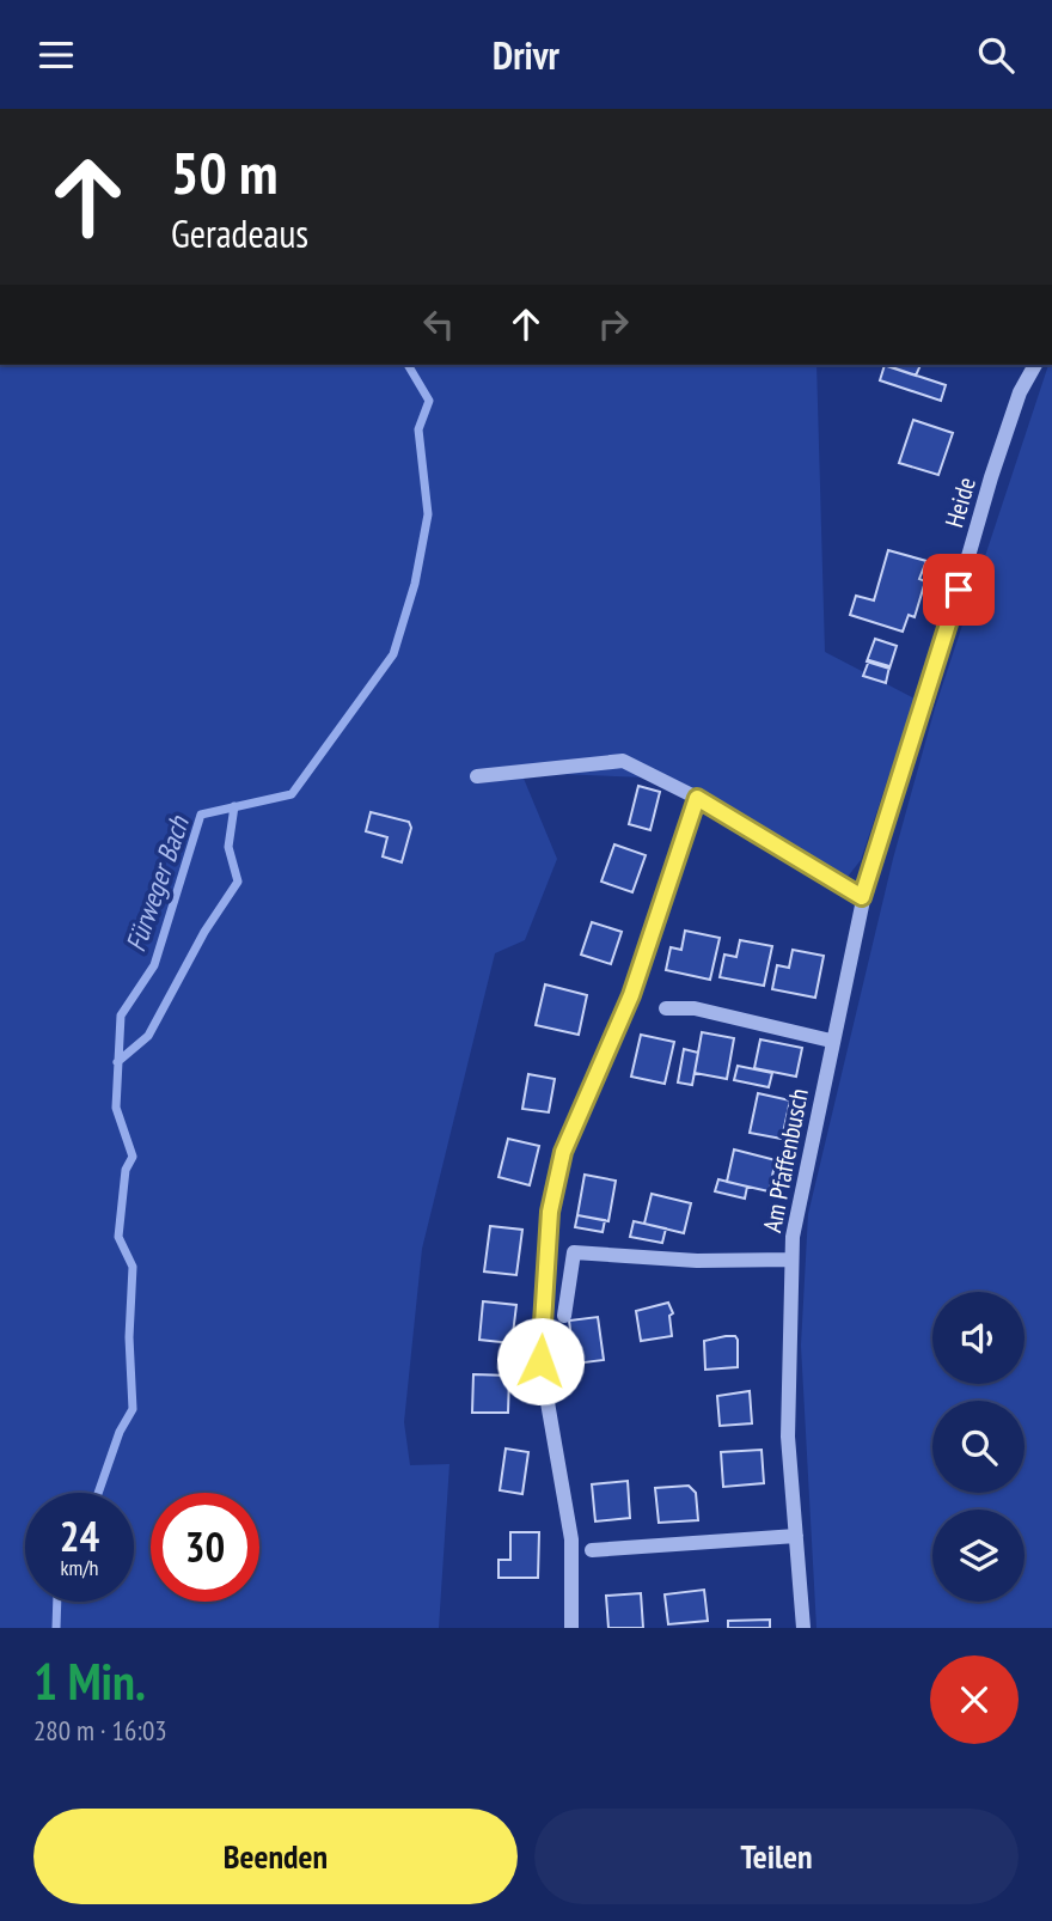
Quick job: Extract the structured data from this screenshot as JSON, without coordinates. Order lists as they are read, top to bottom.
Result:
{
  "streets": {
    "street": ["Heide", "Am Pfaffenbusch"]
  },
  "crossings": [
    ["Heide", "Am Pfaffenbusch"]
  ],
  "water": ["Fürweger Bach"],
  "page": {
    "header": "Drivr",
    "turn": ["50 m", "Geradeaus"],
    "speed": "24 km/h",
    "limit": "30",
    "heading": ["1 Min.", "280 m · 16:03"],
    "buttons": ["Beenden", "Teilen"]
  }
}
